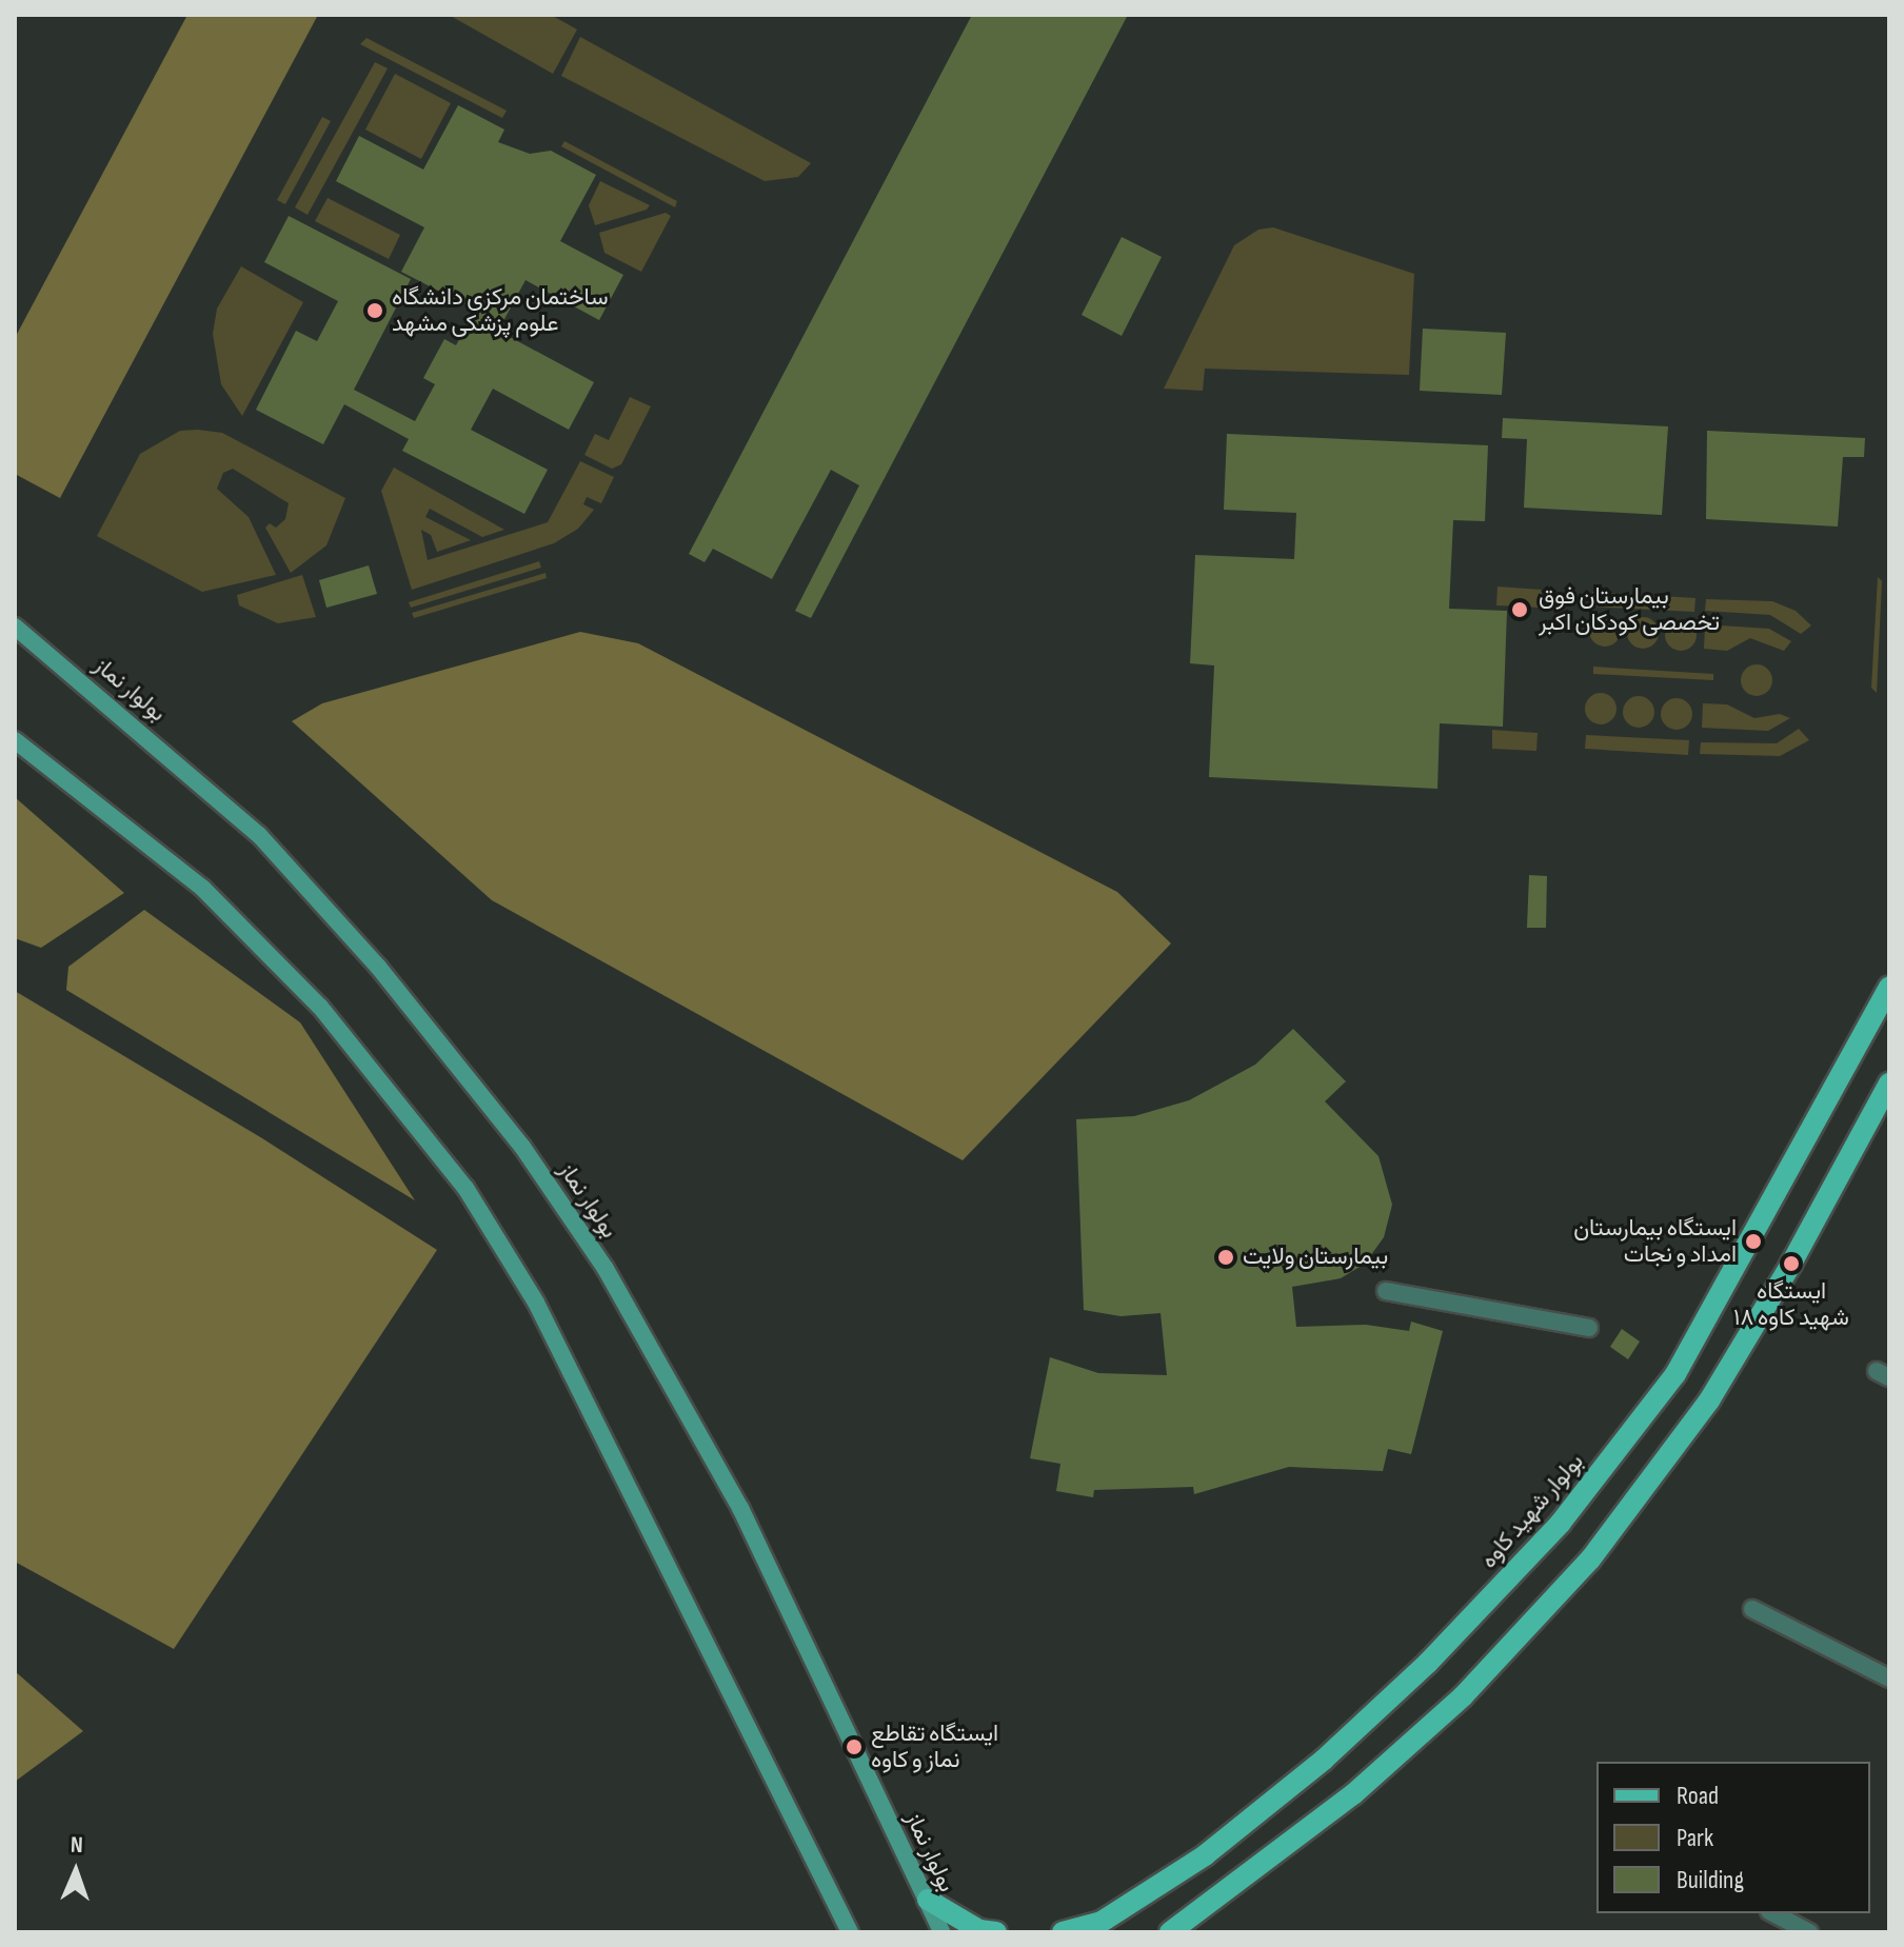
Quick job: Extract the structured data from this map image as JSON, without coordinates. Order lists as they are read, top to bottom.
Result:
{
  "streets": {
    "main road": ["بولوار نماز", "بولوار شهید کاوه"]
  },
  "places": [
    "ساختمان مرکزی دانشگاه علوم پزشکی مشهد",
    "بیمارستان فوق تخصصی کودکان اکبر",
    "ایستگاه بیمارستان امداد و نجات",
    "بیمارستان ولایت",
    "ایستگاه شهید کاوه ۱۸",
    "ایستگاه تقاطع نماز و کاوه"
  ],
  "legend": ["Road", "Park", "Building"],
  "north": "top"
}
